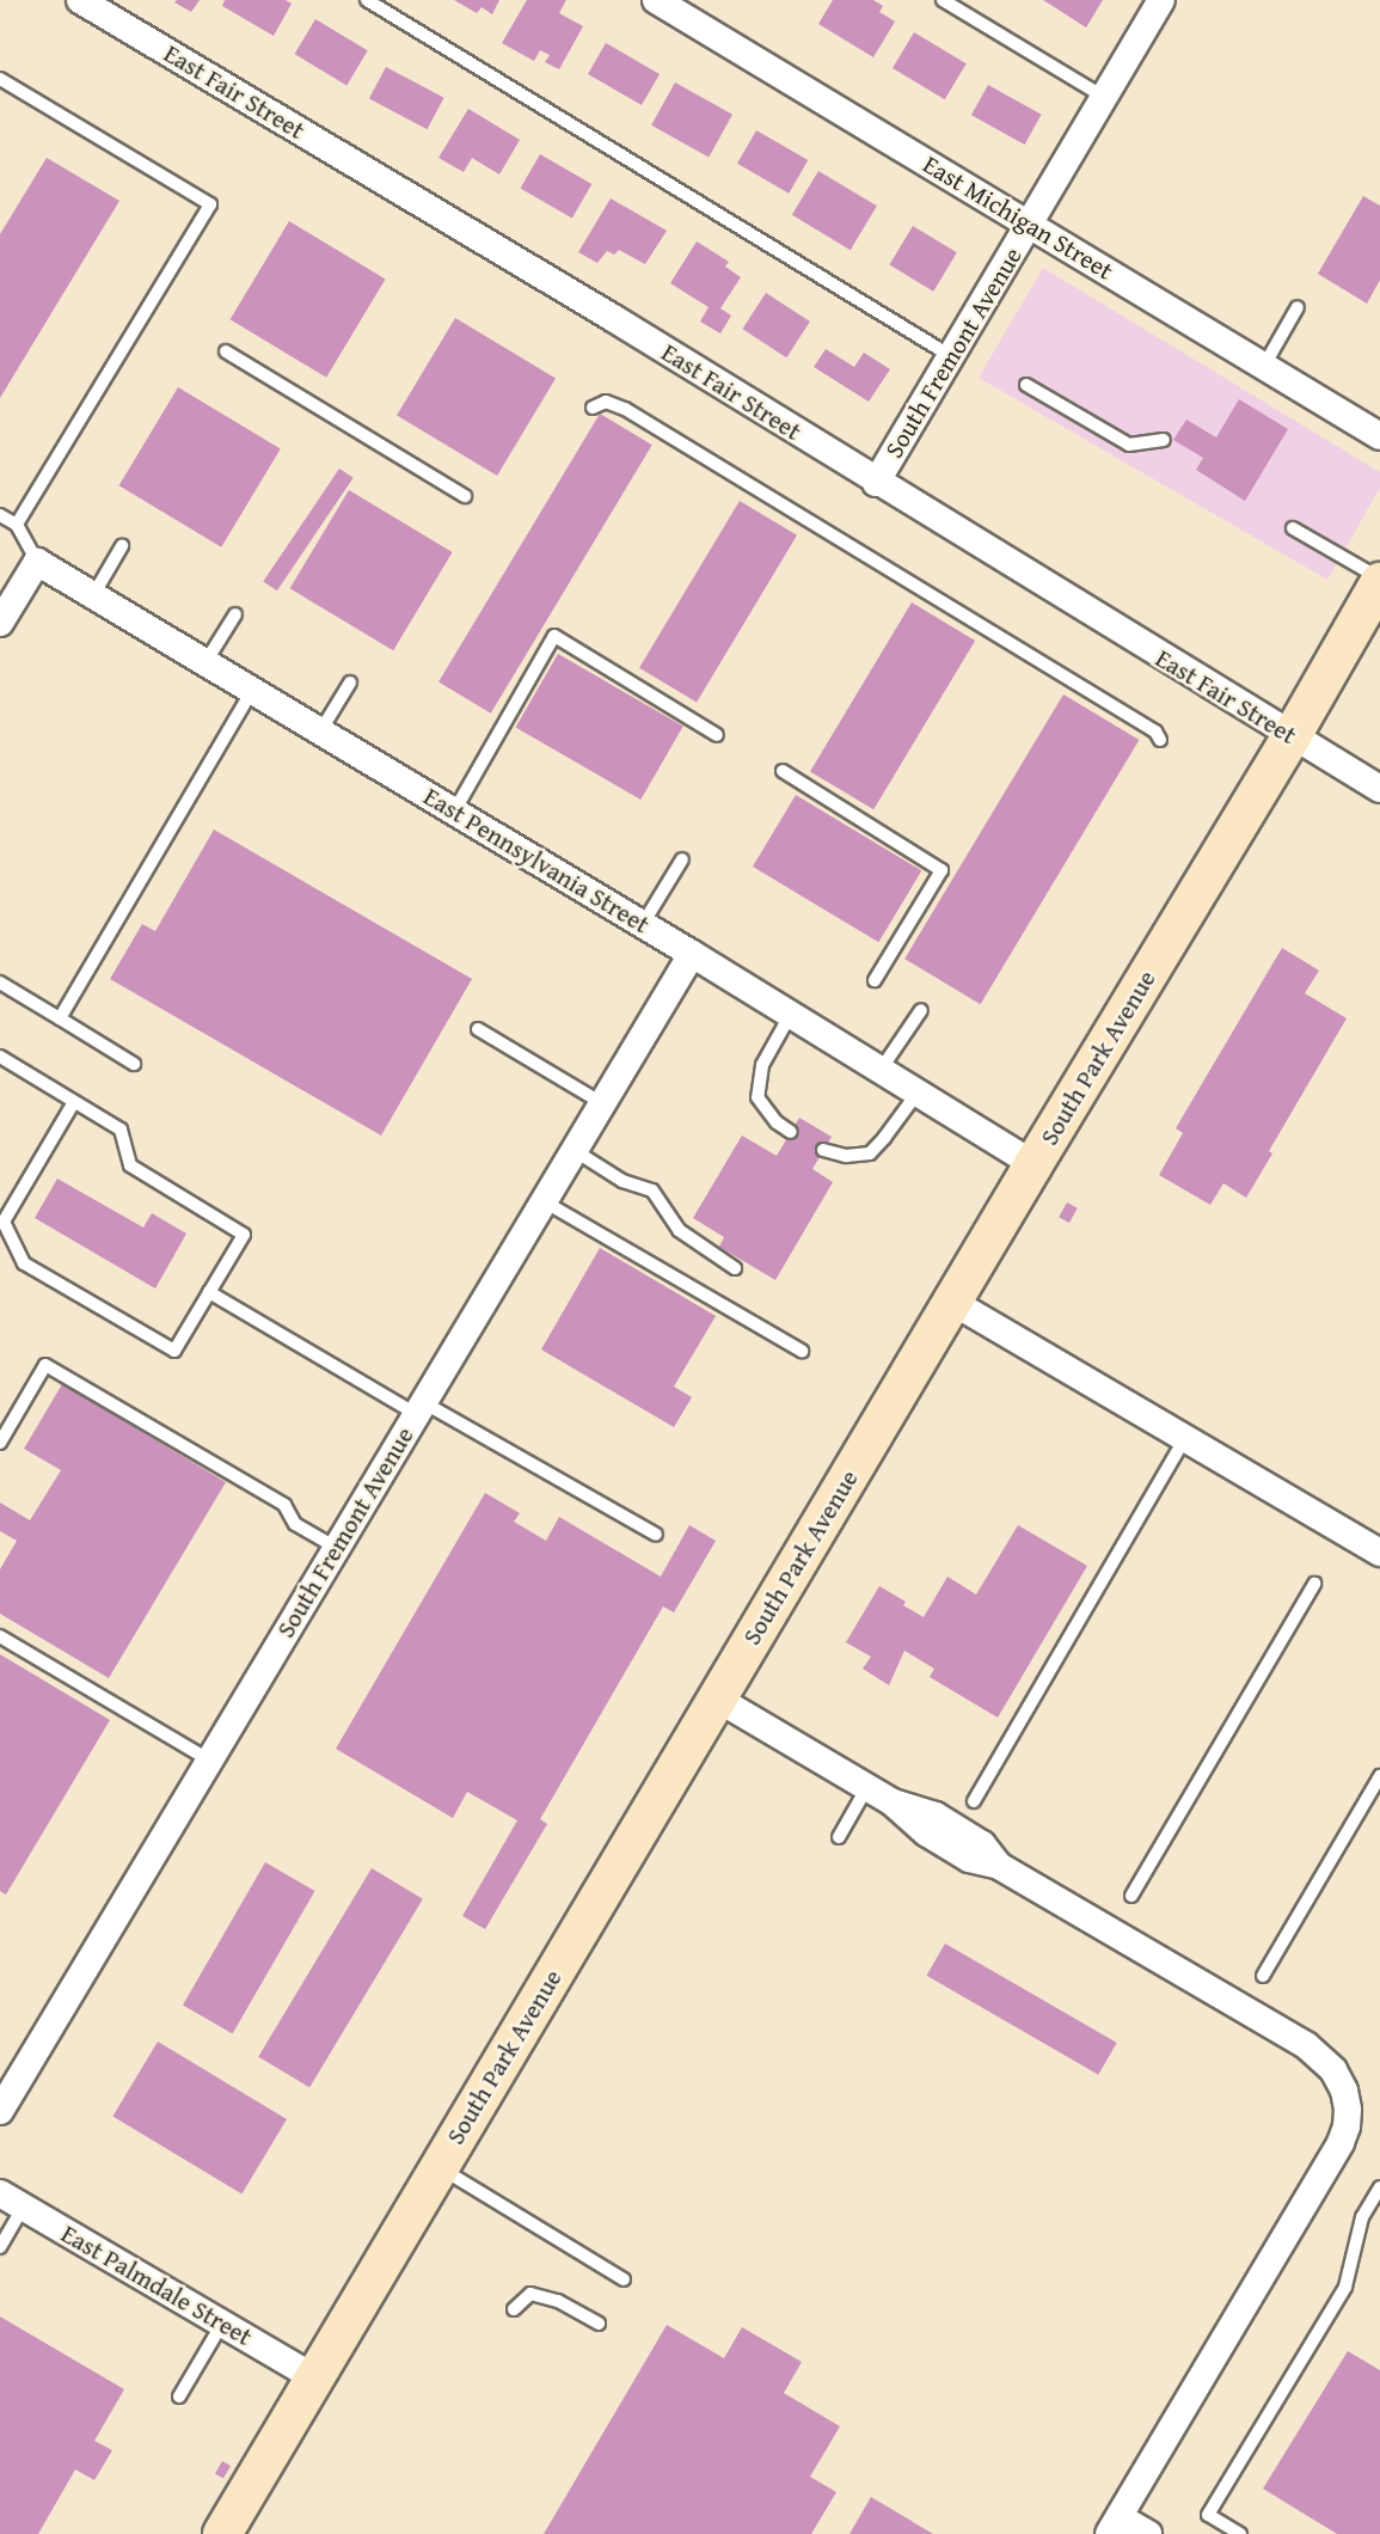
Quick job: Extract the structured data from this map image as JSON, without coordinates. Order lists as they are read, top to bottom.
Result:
{
  "streets": {
    "main road": ["South Park Avenue"],
    "street": [
      "East Fair Street",
      "East Michigan Street",
      "South Fremont Avenue",
      "East Pennsylvania Street",
      "East Palmdale Street"
    ]
  },
  "crossings": [
    ["East Fair Street", "South Fremont Avenue"],
    ["East Fair Street", "South Park Avenue"],
    ["East Michigan Street", "South Fremont Avenue"],
    ["South Fremont Avenue", "East Pennsylvania Street"],
    ["East Pennsylvania Street", "South Park Avenue"],
    ["South Park Avenue", "East Palmdale Street"]
  ]
}
